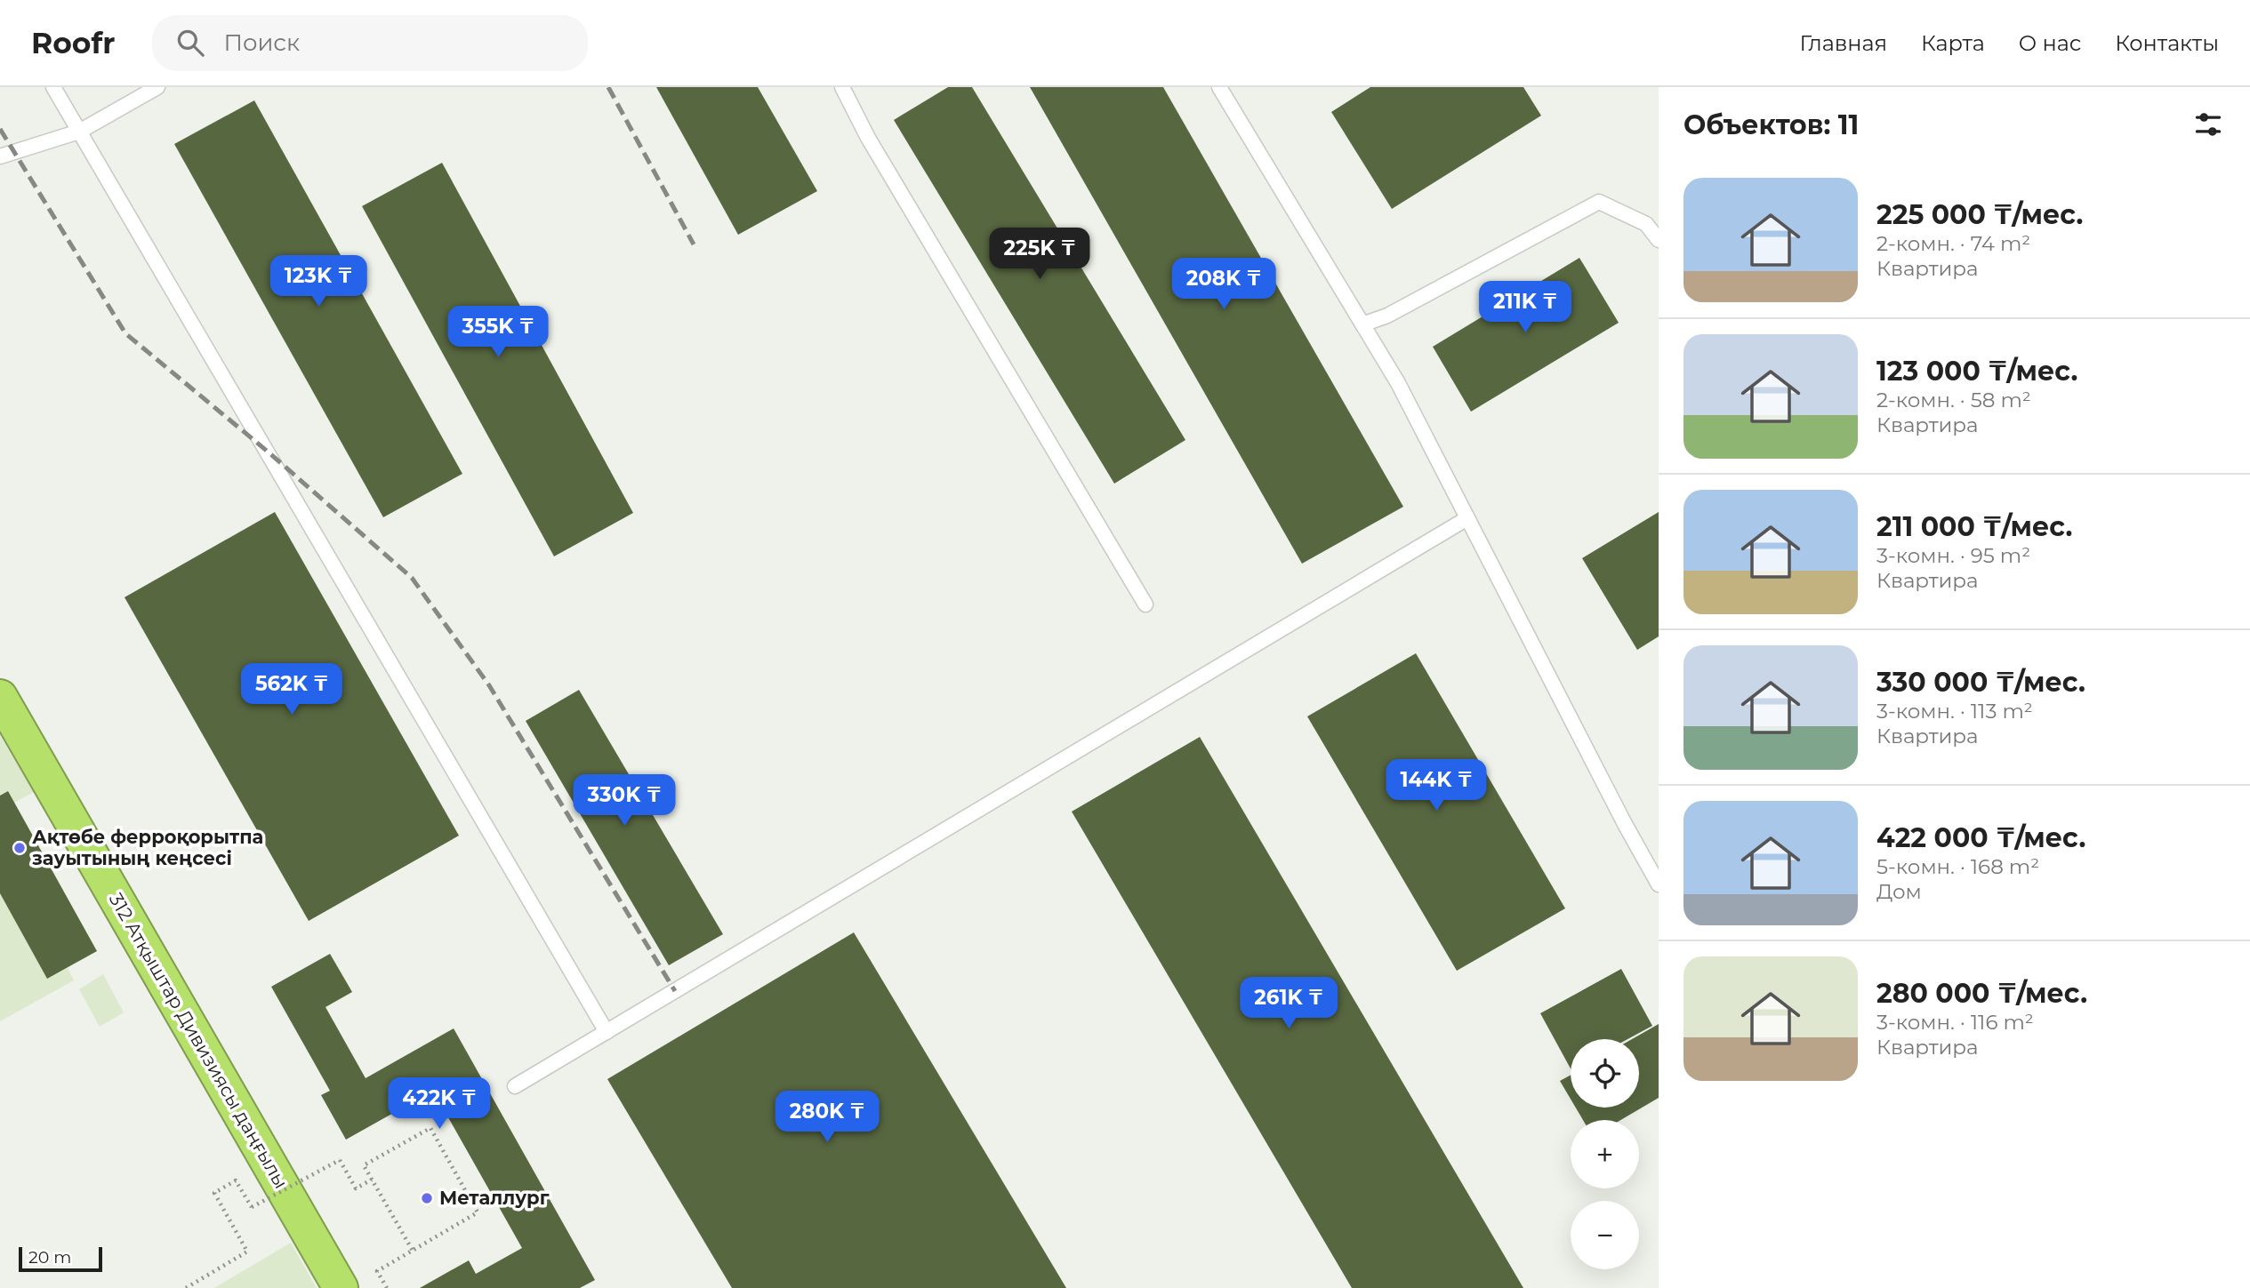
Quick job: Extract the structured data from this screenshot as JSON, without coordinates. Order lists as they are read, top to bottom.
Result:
{
  "streets": {
    "highway": ["312 Атқыштар Дивизиясы даңғылы"]
  },
  "places": ["Ақтөбе ферроқорытпа зауытының кеңсесі", "Металлург"],
  "scale_bar": "20 m",
  "page": {
    "header": "Roofr",
    "search": "Поиск",
    "nav": [
      "Главная",
      "Карта",
      "О нас",
      "Контакты"
    ],
    "heading": "Объектов: 11",
    "list": [
      {
        "name": "225 000 ₸/мес.",
        "note": "2-комн. · 74 m² · Квартира"
      },
      {
        "name": "123 000 ₸/мес.",
        "note": "2-комн. · 58 m² · Квартира"
      },
      {
        "name": "211 000 ₸/мес.",
        "note": "3-комн. · 95 m² · Квартира"
      },
      {
        "name": "330 000 ₸/мес.",
        "note": "3-комн. · 113 m² · Квартира"
      },
      {
        "name": "422 000 ₸/мес.",
        "note": "5-комн. · 168 m² · Дом"
      },
      {
        "name": "280 000 ₸/мес.",
        "note": "3-комн. · 116 m² · Квартира"
      }
    ],
    "price": [
      "225K ₸",
      "123K ₸",
      "208K ₸",
      "211K ₸",
      "355K ₸",
      "562K ₸",
      "144K ₸",
      "330K ₸",
      "261K ₸",
      "422K ₸",
      "280K ₸"
    ],
    "map_buttons": ["+", "−"],
    "scale": "20 m"
  }
}
